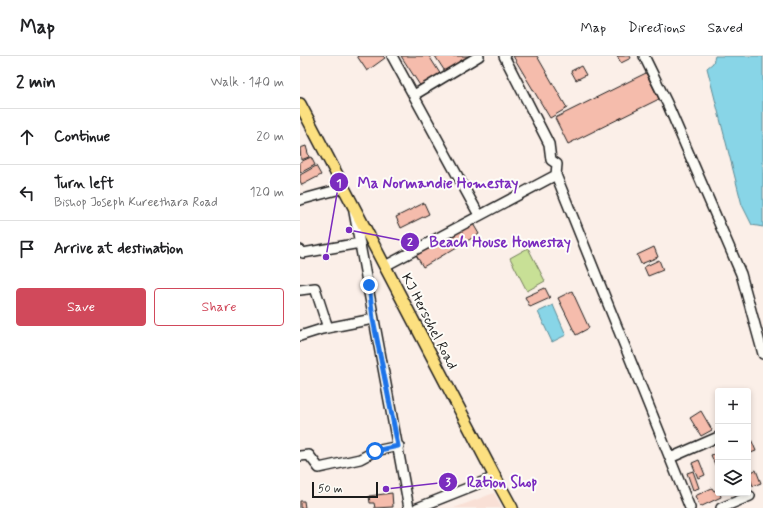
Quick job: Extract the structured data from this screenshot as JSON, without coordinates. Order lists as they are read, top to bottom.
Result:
{
  "streets": {
    "main road": ["KJ Herschel Road"]
  },
  "places": ["Beach House Homestay", "Ma Normandie Homestay", "Ration Shop"],
  "scale_bar": "50 m",
  "page": {
    "header": "Map",
    "nav": ["Map", "Directions", "Saved"],
    "heading": ["2 min", "Walk · 140 m"],
    "list": [
      ["Continue", "20 m"],
      ["Turn left", "Bishop Joseph Kureethara Road", "120 m"],
      "Arrive at destination"
    ],
    "buttons": ["Save", "Share"],
    "map_buttons": ["+", "−"],
    "scale": "50 m"
  }
}
